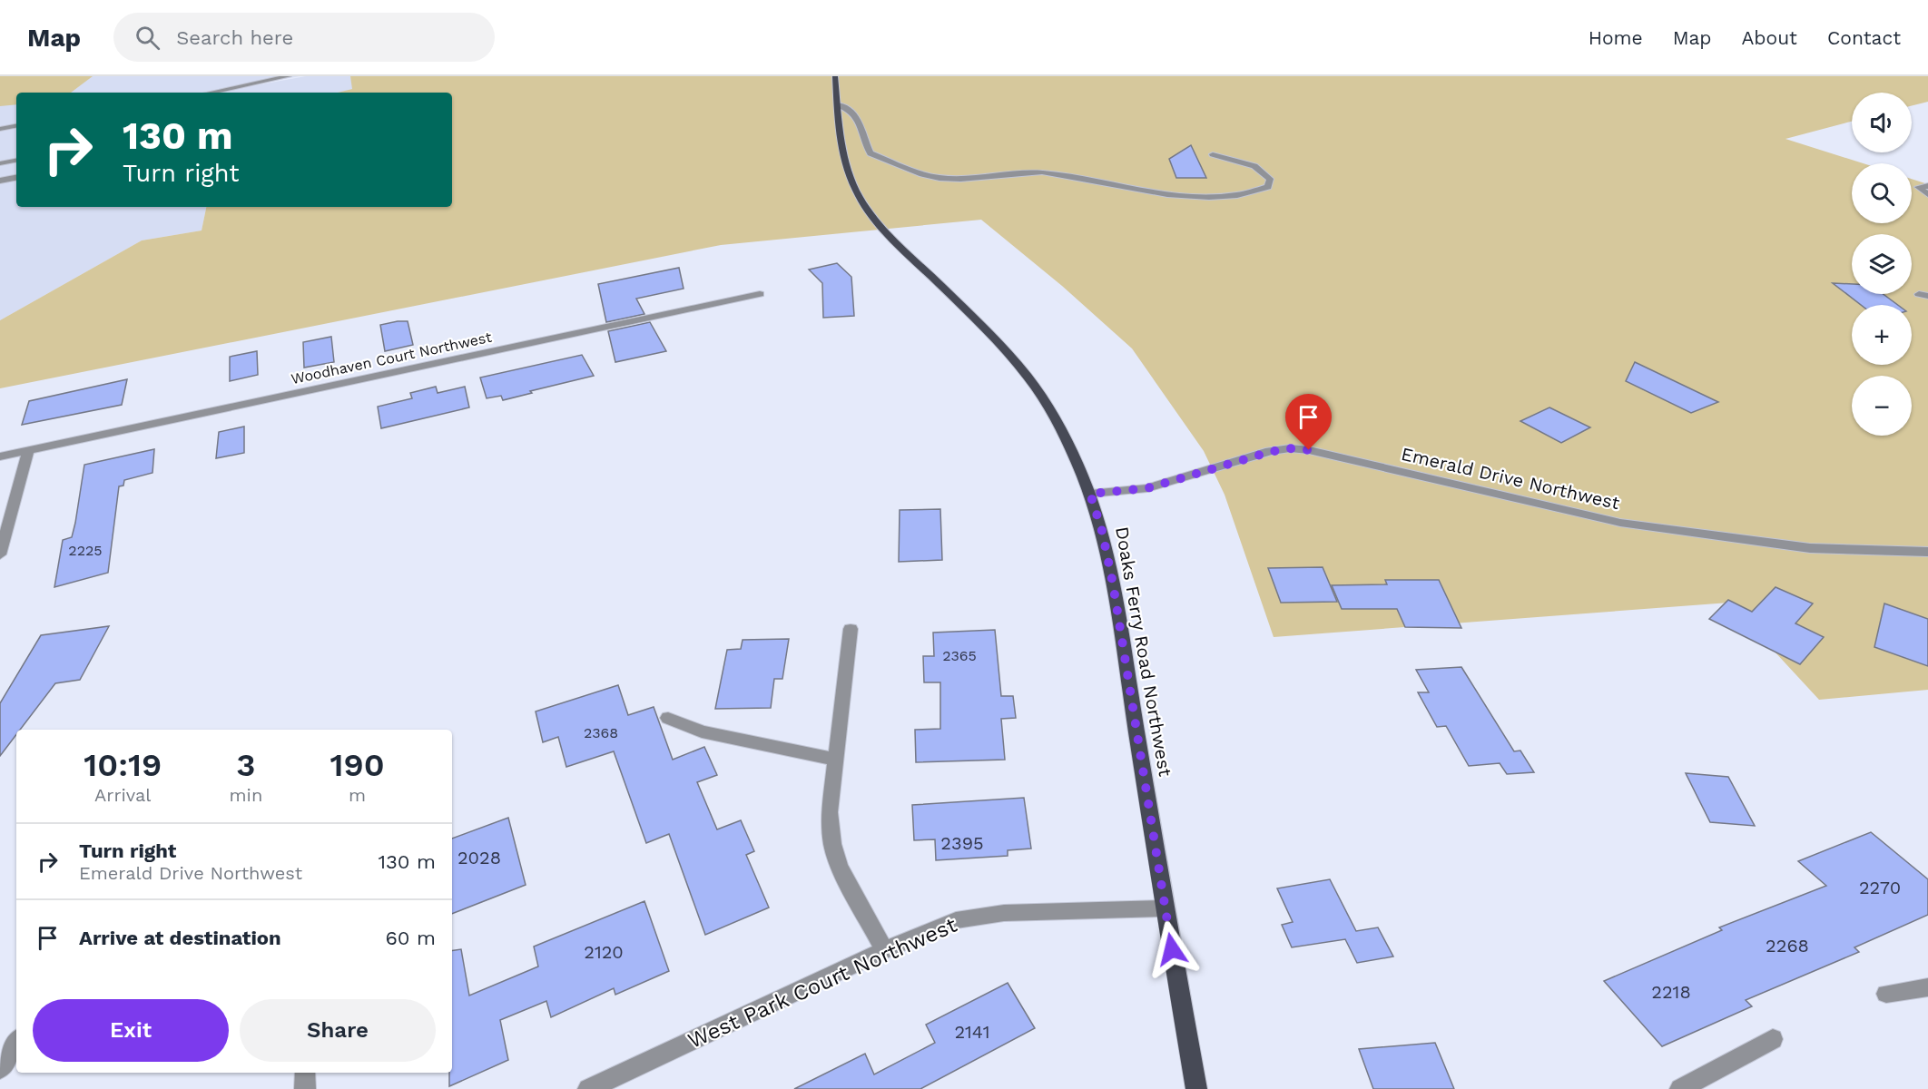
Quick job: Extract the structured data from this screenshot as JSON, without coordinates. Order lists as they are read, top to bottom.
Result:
{
  "streets": {
    "main road": ["Doaks Ferry Road Northwest"],
    "street": ["Woodhaven Court Northwest", "Emerald Drive Northwest", "West Park Court Northwest"]
  },
  "crossings": [
    ["Emerald Drive Northwest", "Doaks Ferry Road Northwest"],
    ["Doaks Ferry Road Northwest", "West Park Court Northwest"]
  ],
  "house_numbers": [
    "2225",
    "2365",
    "2368",
    "2395",
    "2028",
    "2270",
    "2268",
    "2120",
    "2218",
    "2141"
  ],
  "page": {
    "header": "Map",
    "search": "Search here",
    "nav": [
      "Home",
      "Map",
      "About",
      "Contact"
    ],
    "map_buttons": ["+", "−"],
    "turn": ["130 m", "Turn right"],
    "eta": [
      "10:19",
      "Arrival",
      "3",
      "min",
      "190",
      "m"
    ],
    "list": [
      {
        "name": "Turn right",
        "note": "Emerald Drive Northwest",
        "value": "130 m"
      },
      {
        "name": "Arrive at destination",
        "value": "60 m"
      }
    ],
    "buttons": ["Exit", "Share"]
  }
}
